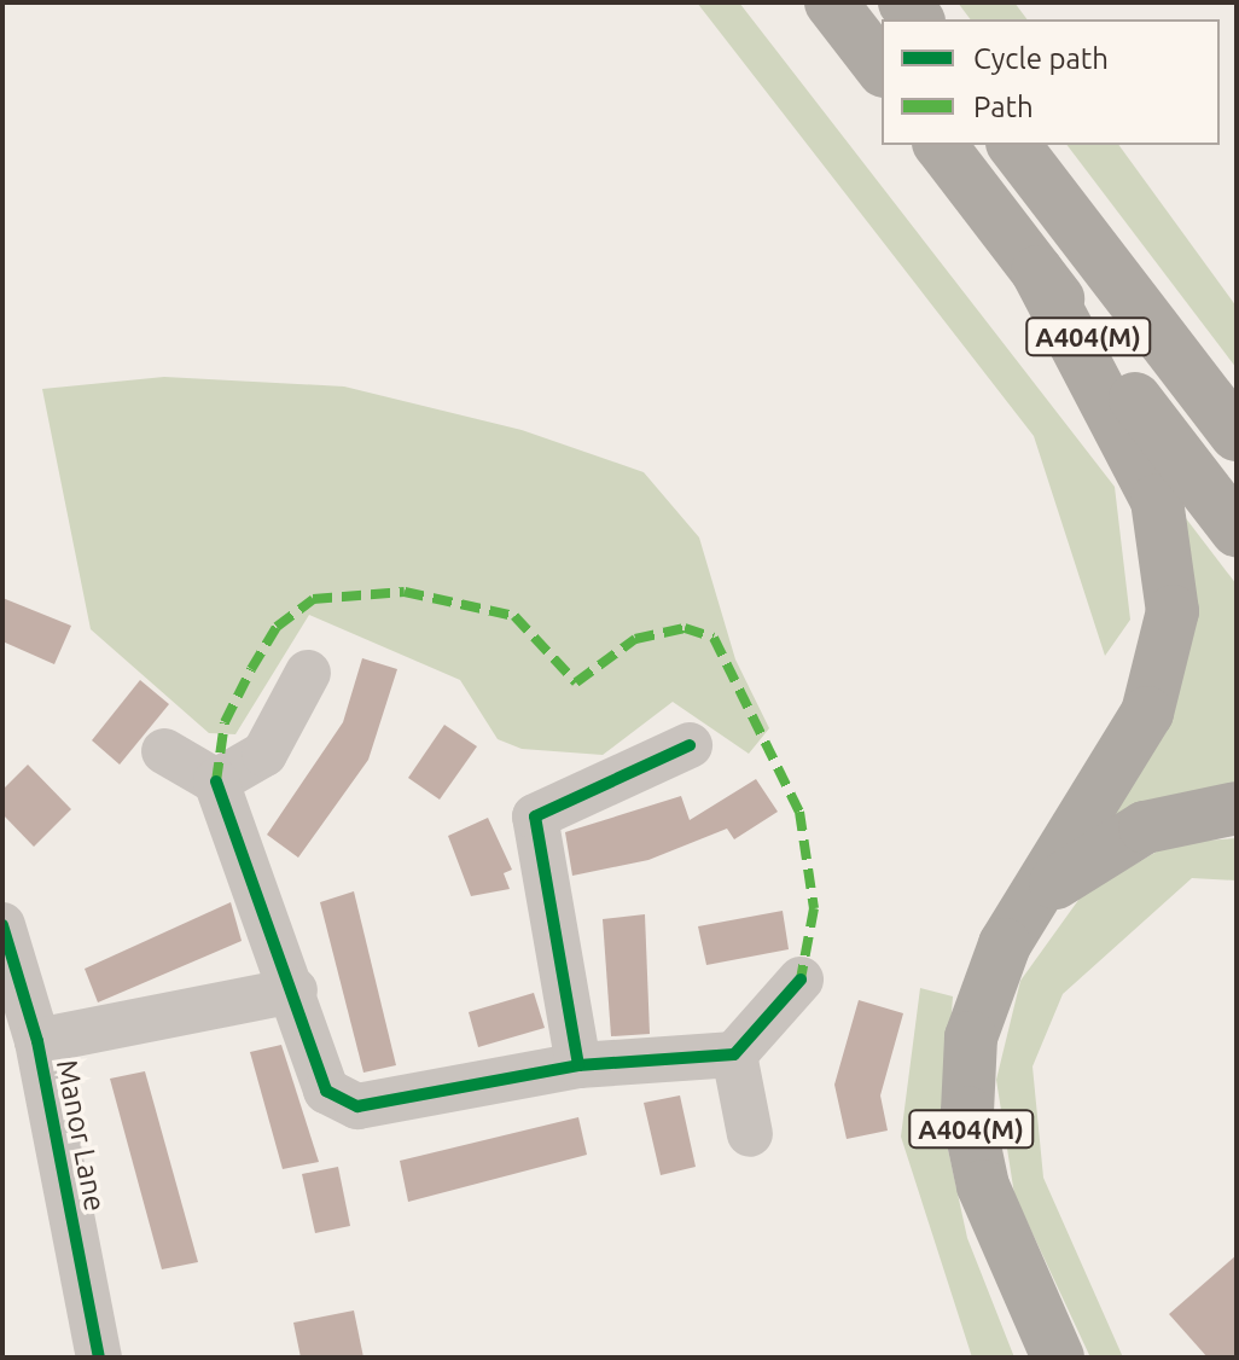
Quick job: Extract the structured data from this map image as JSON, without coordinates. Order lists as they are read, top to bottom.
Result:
{
  "streets": {
    "highway": ["A404(M)"],
    "street": ["Manor Lane"]
  },
  "legend": ["Cycle path", "Path"]
}
